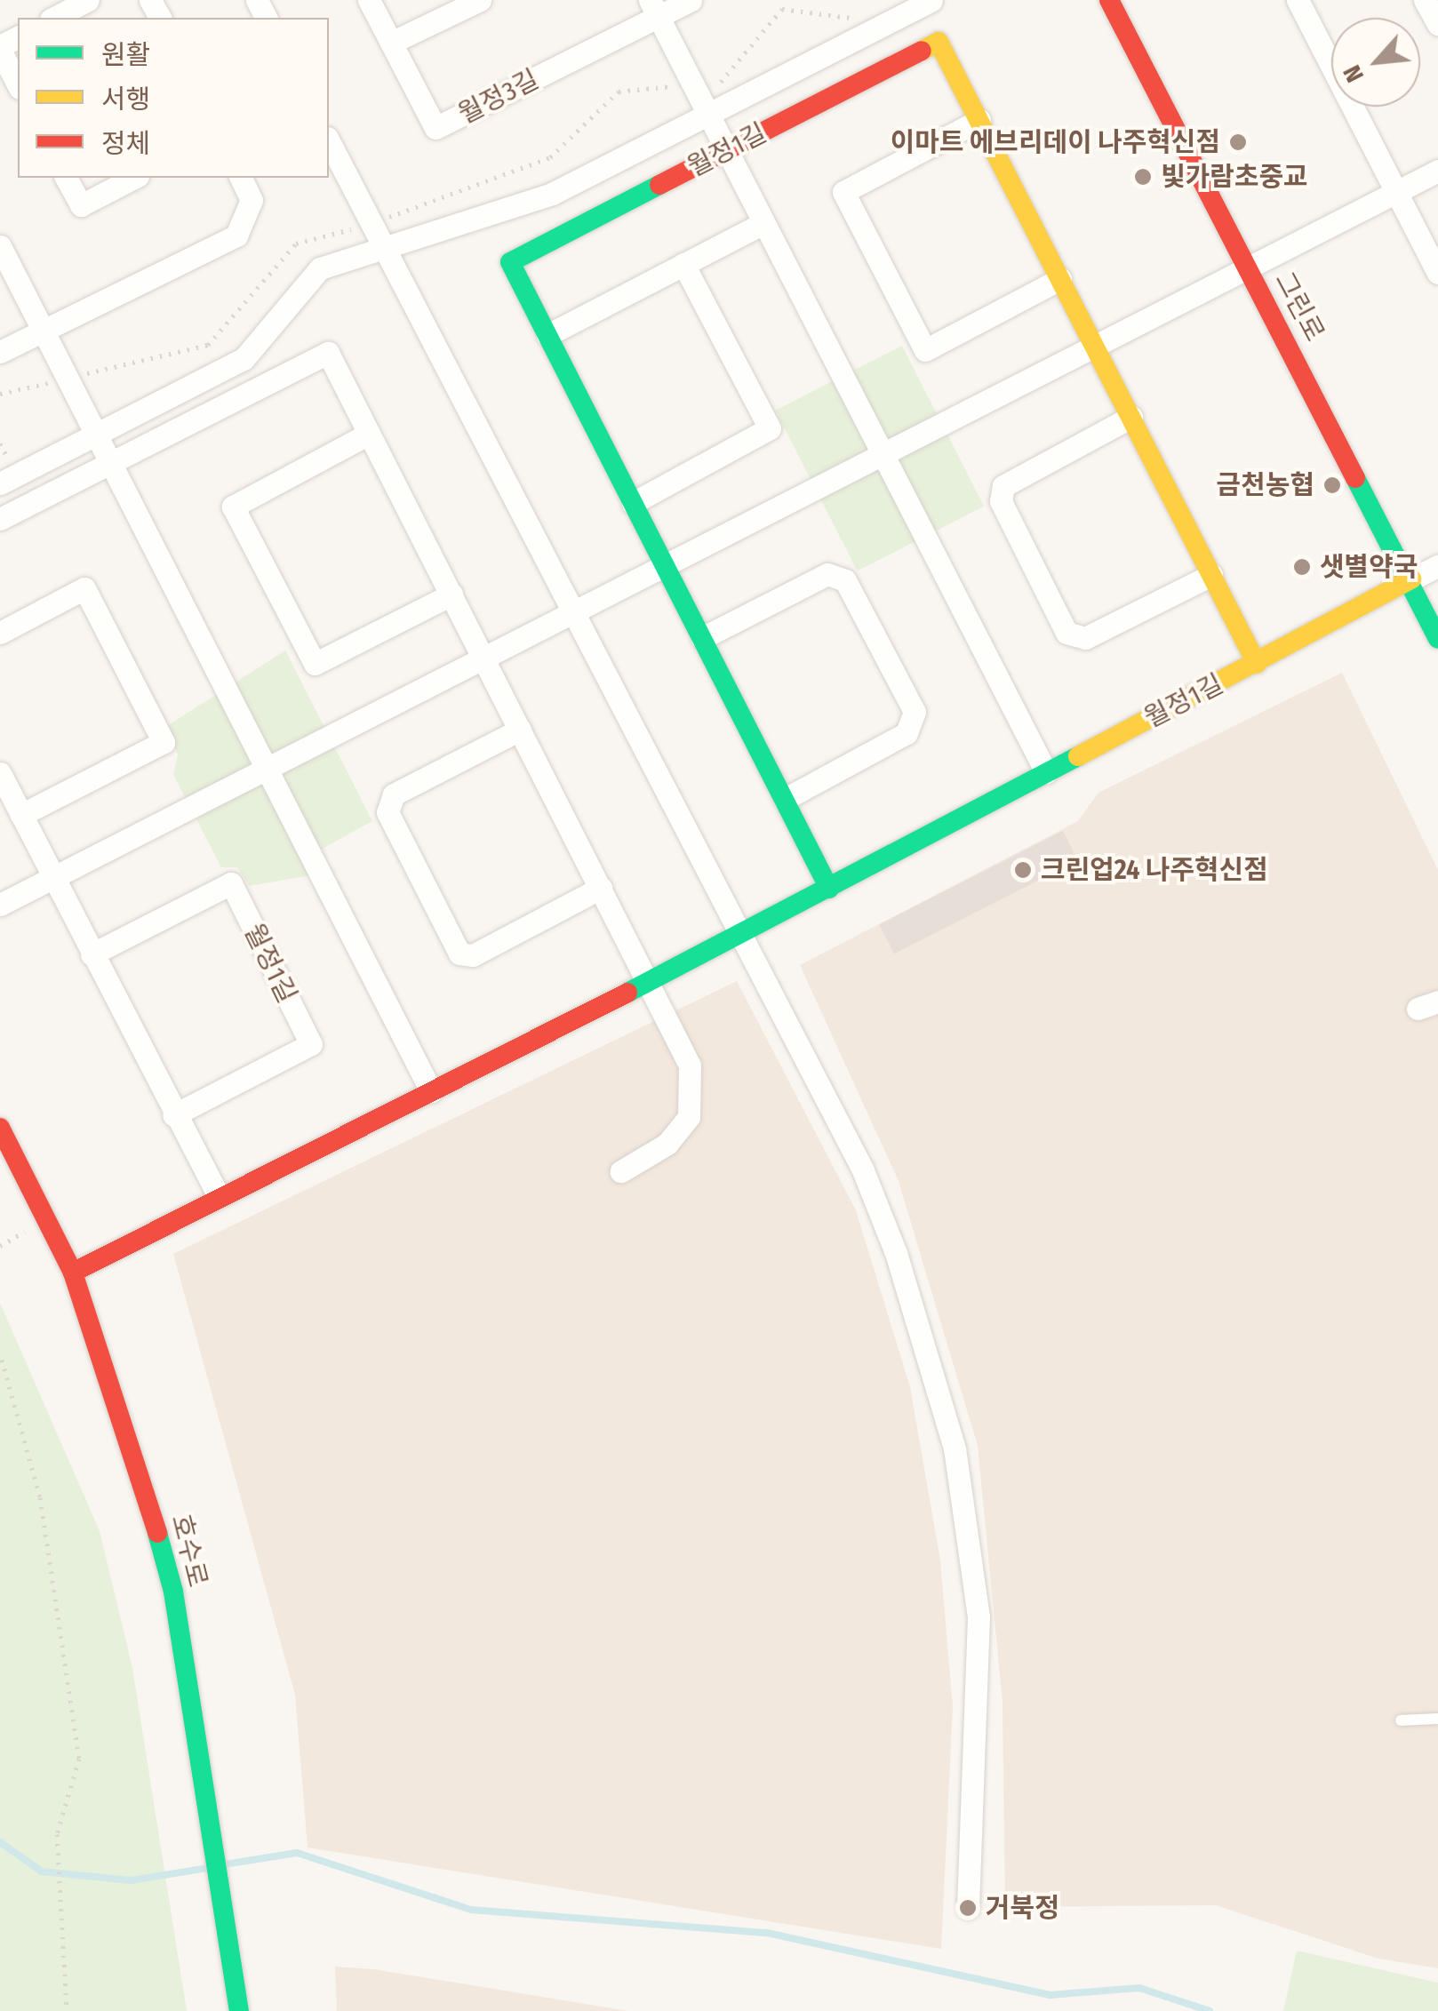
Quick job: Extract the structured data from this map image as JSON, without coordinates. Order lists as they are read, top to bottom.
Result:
{
  "streets": {
    "street": [
      "월정3길",
      "월정1길",
      "그린로",
      "호수로"
    ]
  },
  "crossings": [
    ["월정1길", "그린로"],
    ["월정1길", "호수로"]
  ],
  "places": [
    "이마트 에브리데이 나주혁신점",
    "빛가람초중교",
    "금천농협",
    "샛별약국",
    "크린업24 나주혁신점",
    "거북정"
  ],
  "legend": ["원활", "서행", "정체"],
  "north": "bottom left"
}
